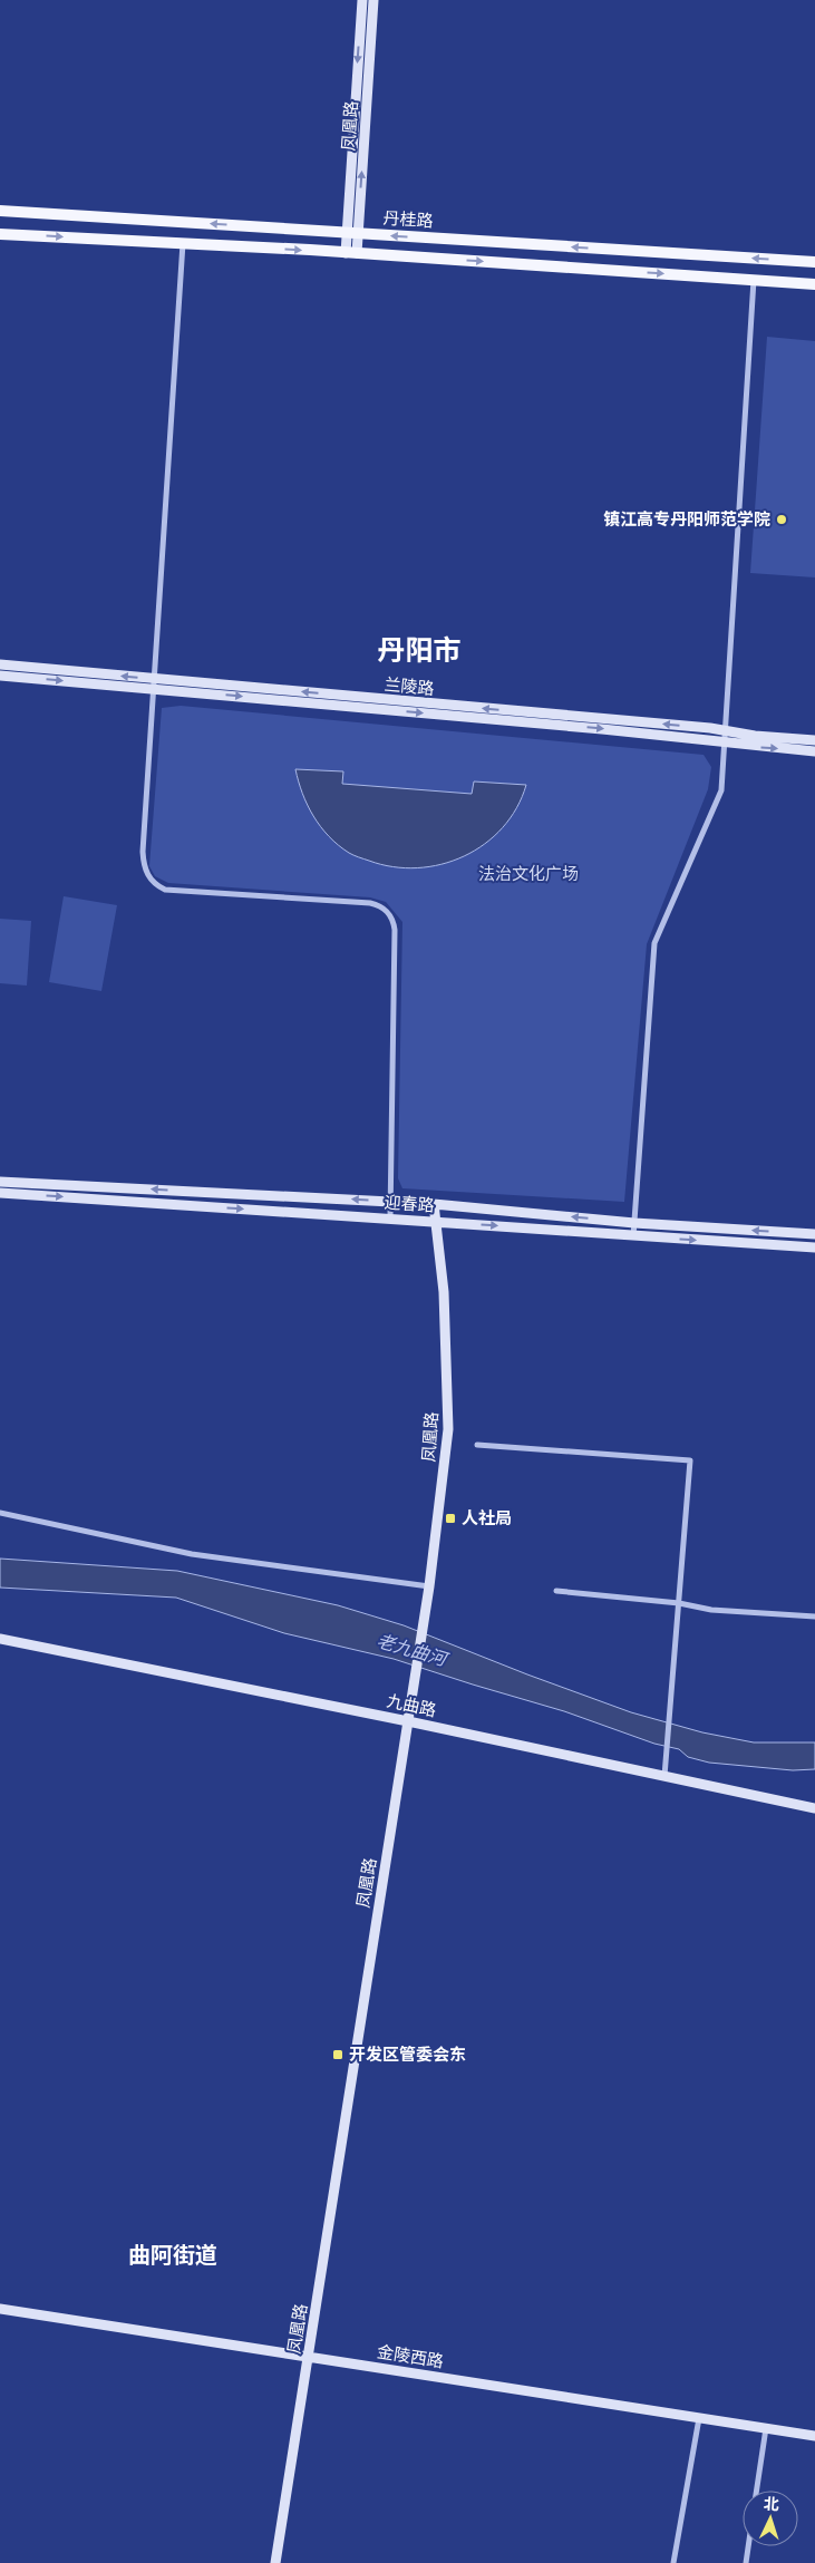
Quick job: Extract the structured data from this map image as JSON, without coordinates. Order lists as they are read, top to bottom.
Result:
{
  "streets": {
    "main road": ["丹桂路"],
    "street": [
      "凤凰路",
      "兰陵路",
      "迎春路",
      "九曲路",
      "金陵西路"
    ]
  },
  "crossings": [
    ["凤凰路", "丹桂路"],
    ["凤凰路", "迎春路"],
    ["凤凰路", "九曲路"],
    ["凤凰路", "金陵西路"]
  ],
  "districts": ["丹阳市", "曲阿街道"],
  "water": ["老九曲河"],
  "parks": ["法治文化广场"],
  "places": {
    "other": ["镇江高专丹阳师范学院"],
    "transit": ["人社局", "开发区管委会东"]
  },
  "north": "top"
}
